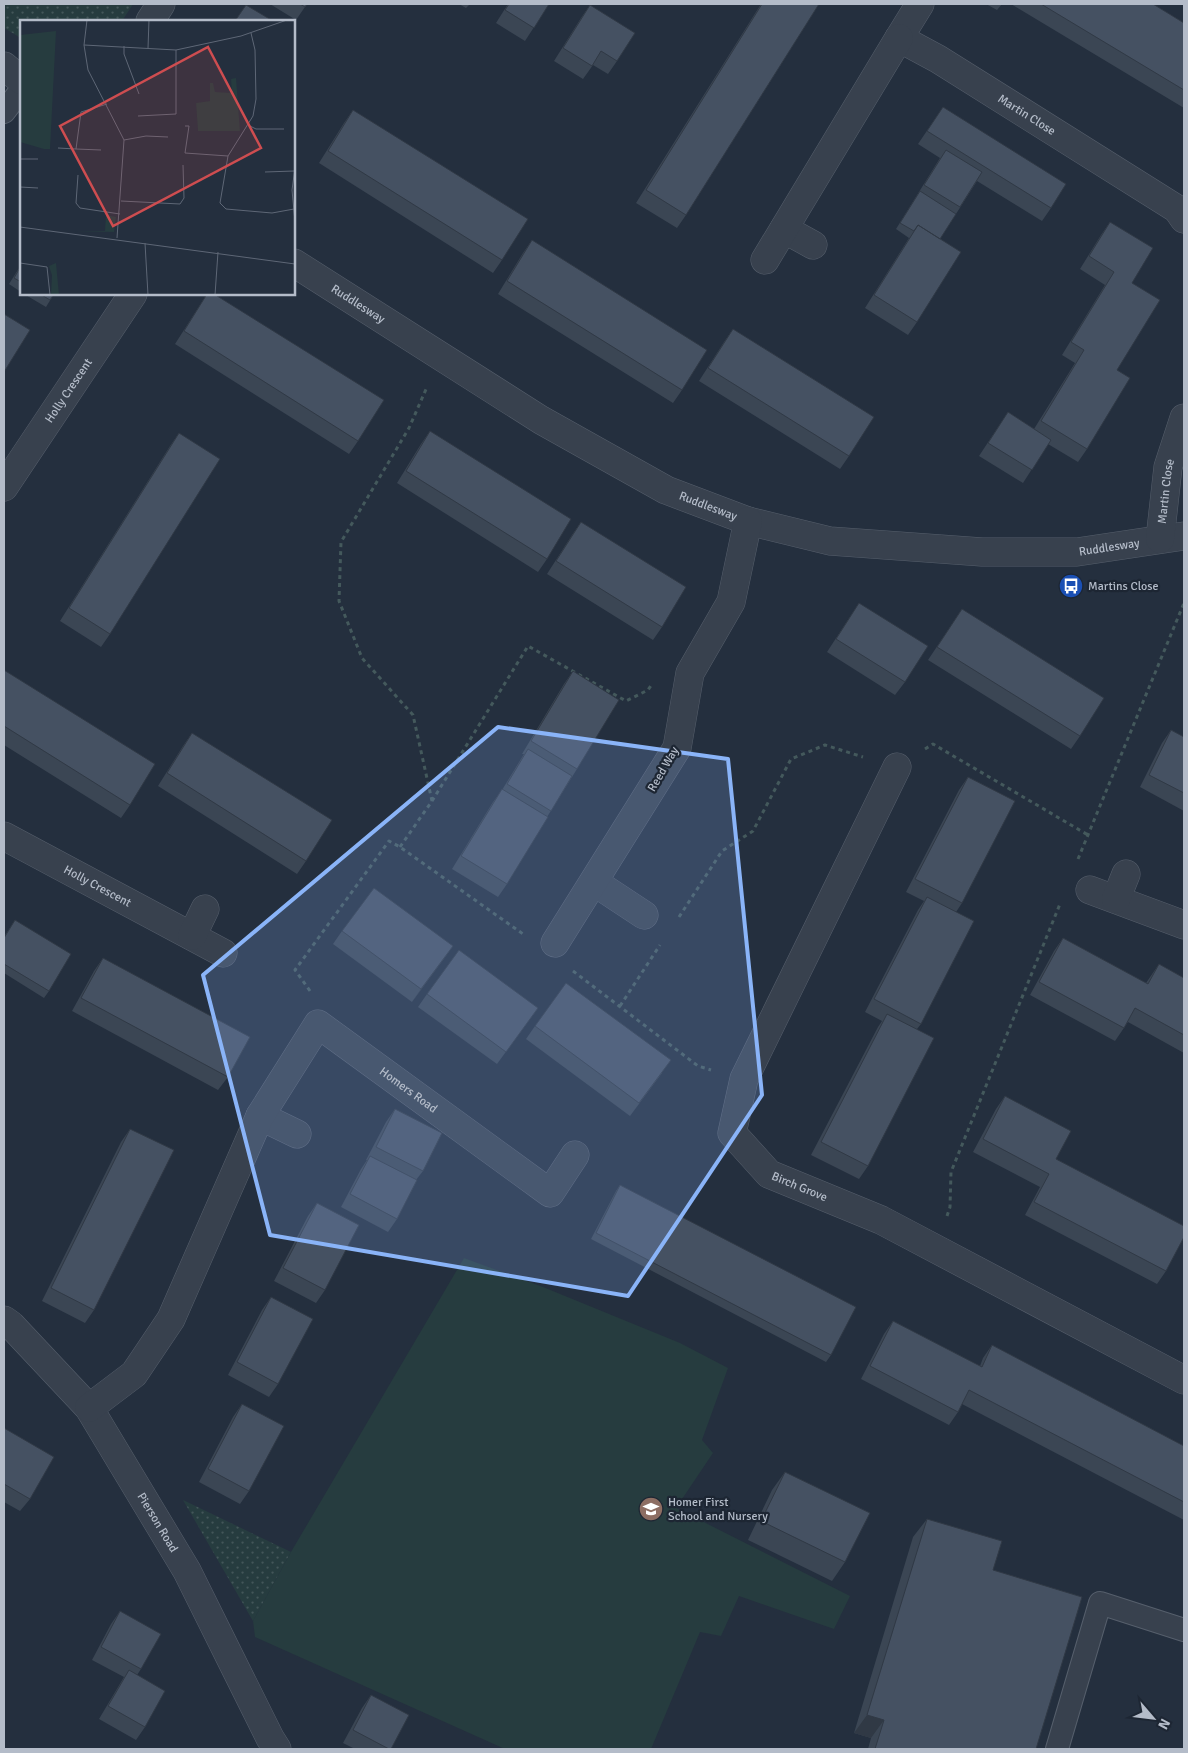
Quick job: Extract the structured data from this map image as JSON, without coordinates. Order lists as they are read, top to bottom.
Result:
{
  "streets": {
    "street": [
      "Martin Close",
      "Ruddlesway",
      "Holly Crescent",
      "Reed Way",
      "Homers Road",
      "Birch Grove",
      "Pierson Road"
    ]
  },
  "crossings": [
    ["Martin Close", "Ruddlesway"],
    ["Ruddlesway", "Reed Way"]
  ],
  "places": {
    "bus stop": ["Martins Close"],
    "school or university": ["Homer First School and Nursery"]
  },
  "north": "bottom right"
}
